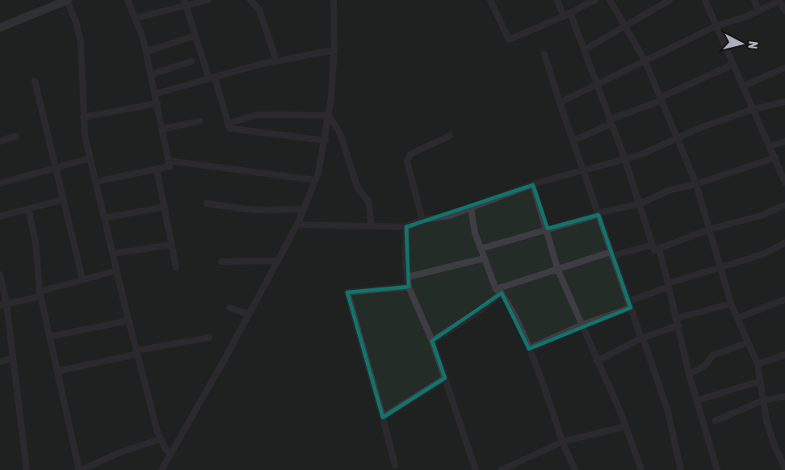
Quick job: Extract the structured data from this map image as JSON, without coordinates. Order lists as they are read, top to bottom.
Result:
{
  "north": "right"
}
